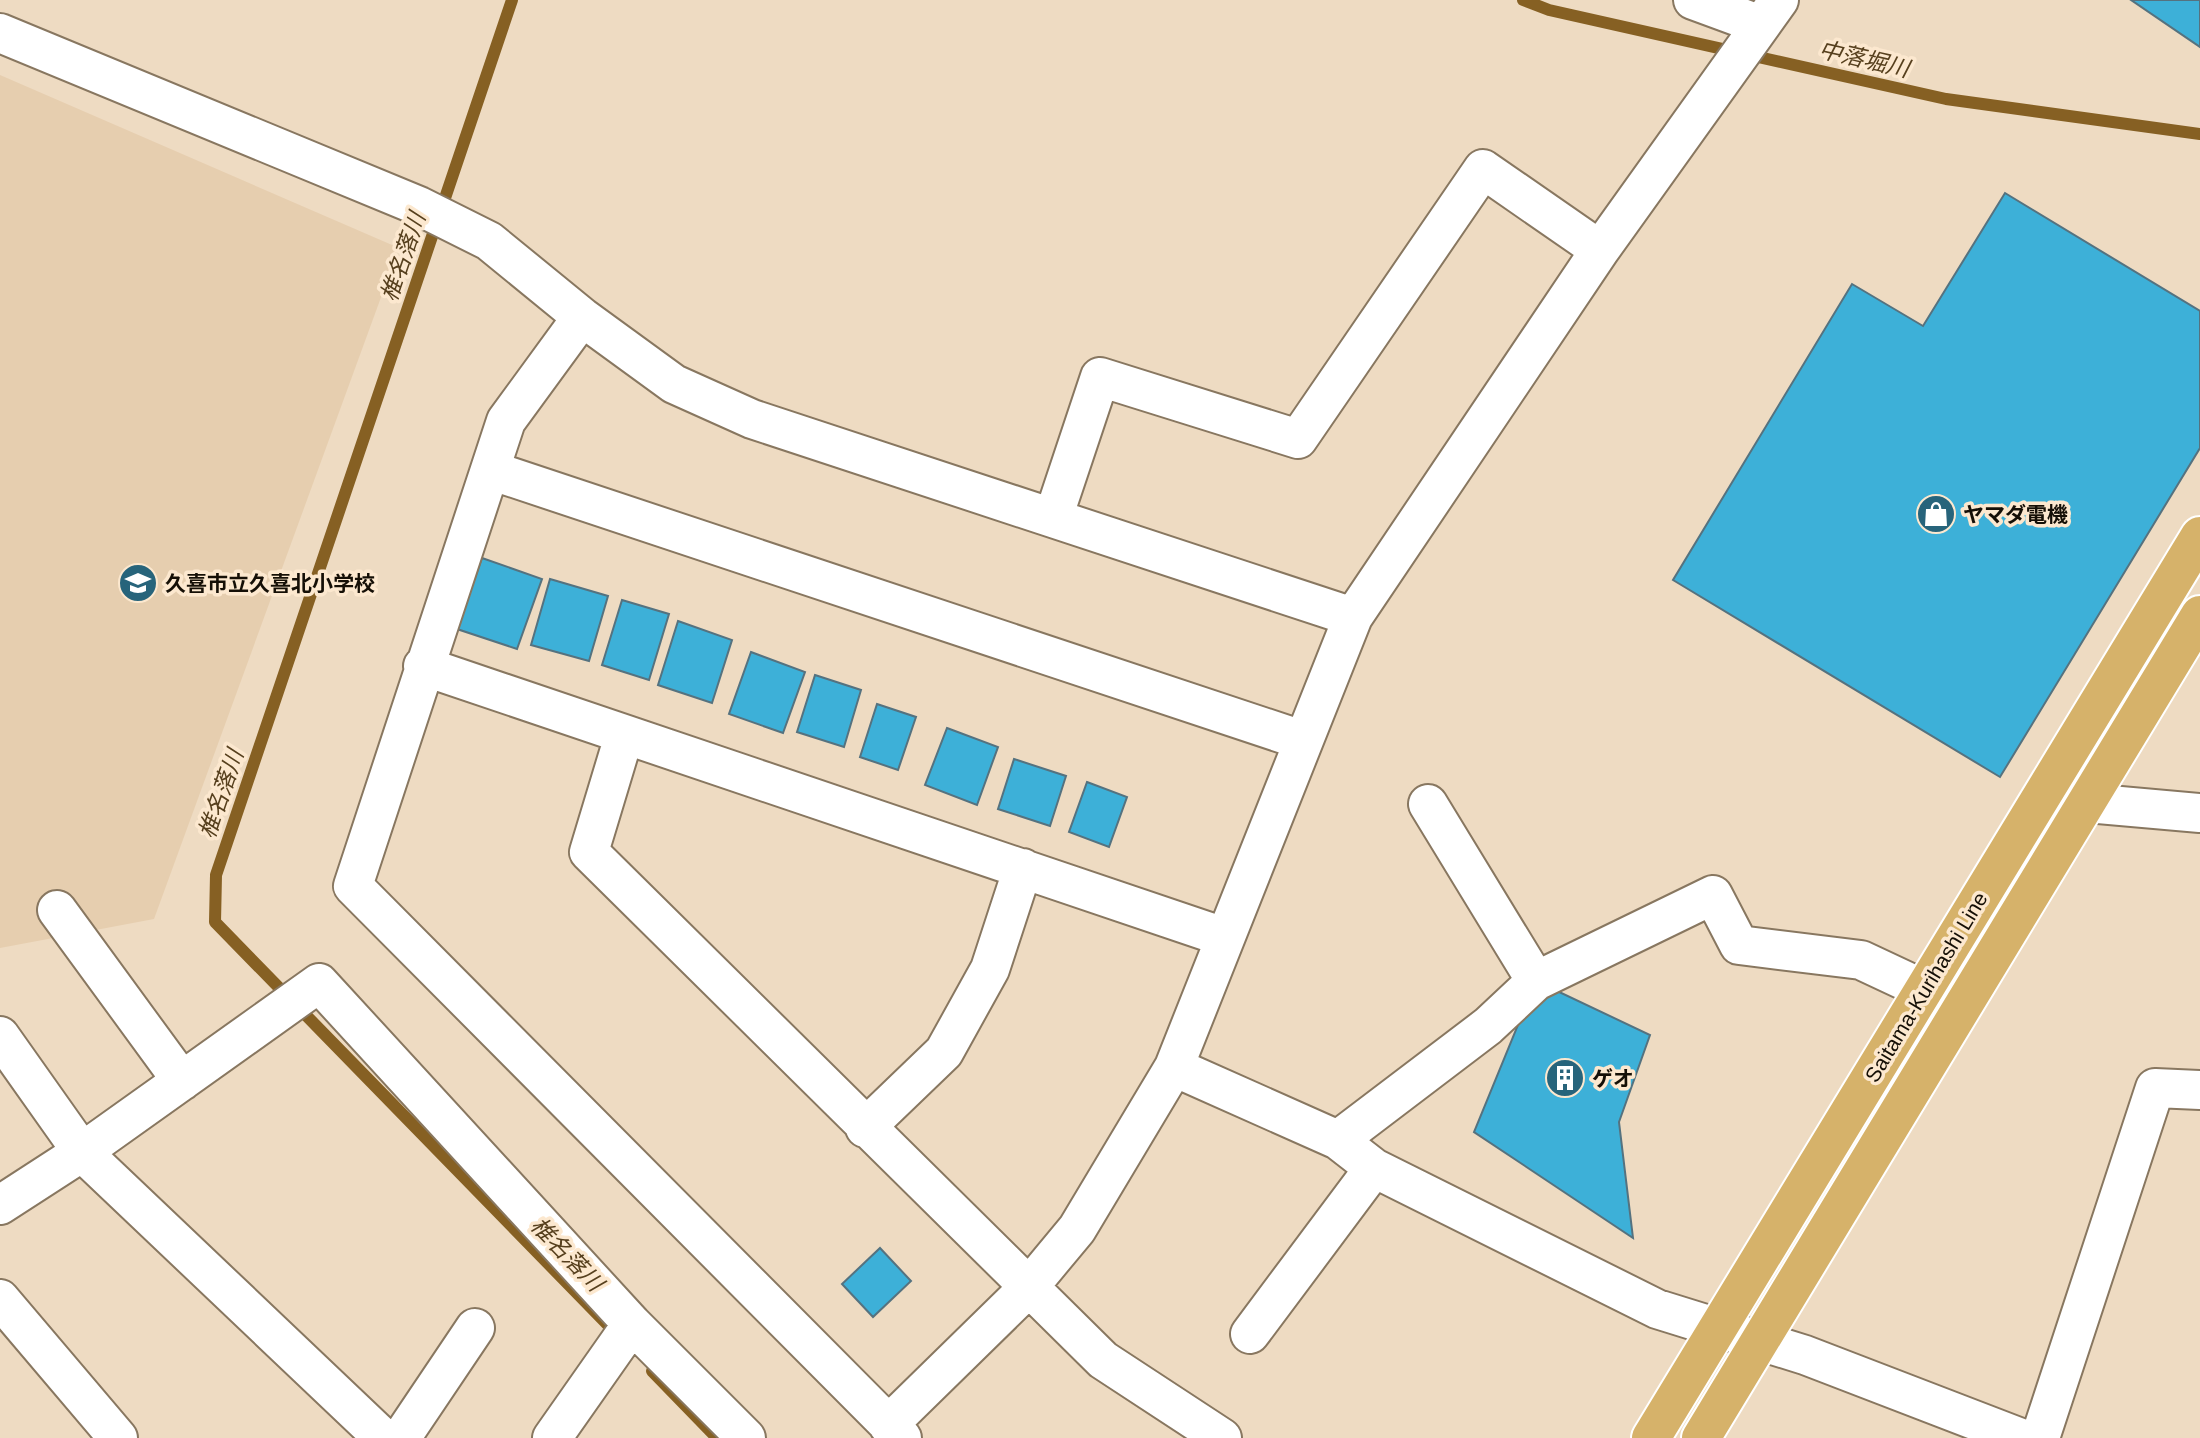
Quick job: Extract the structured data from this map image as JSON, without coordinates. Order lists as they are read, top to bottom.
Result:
{
  "streets": {
    "main road": ["Saitama-Kurihashi Line"]
  },
  "water": ["中落堀川", "椎名落川"],
  "places": {
    "shop": ["ヤマダ電機"],
    "school or university": ["久喜市立久喜北小学校"],
    "building": ["ゲオ"]
  }
}
